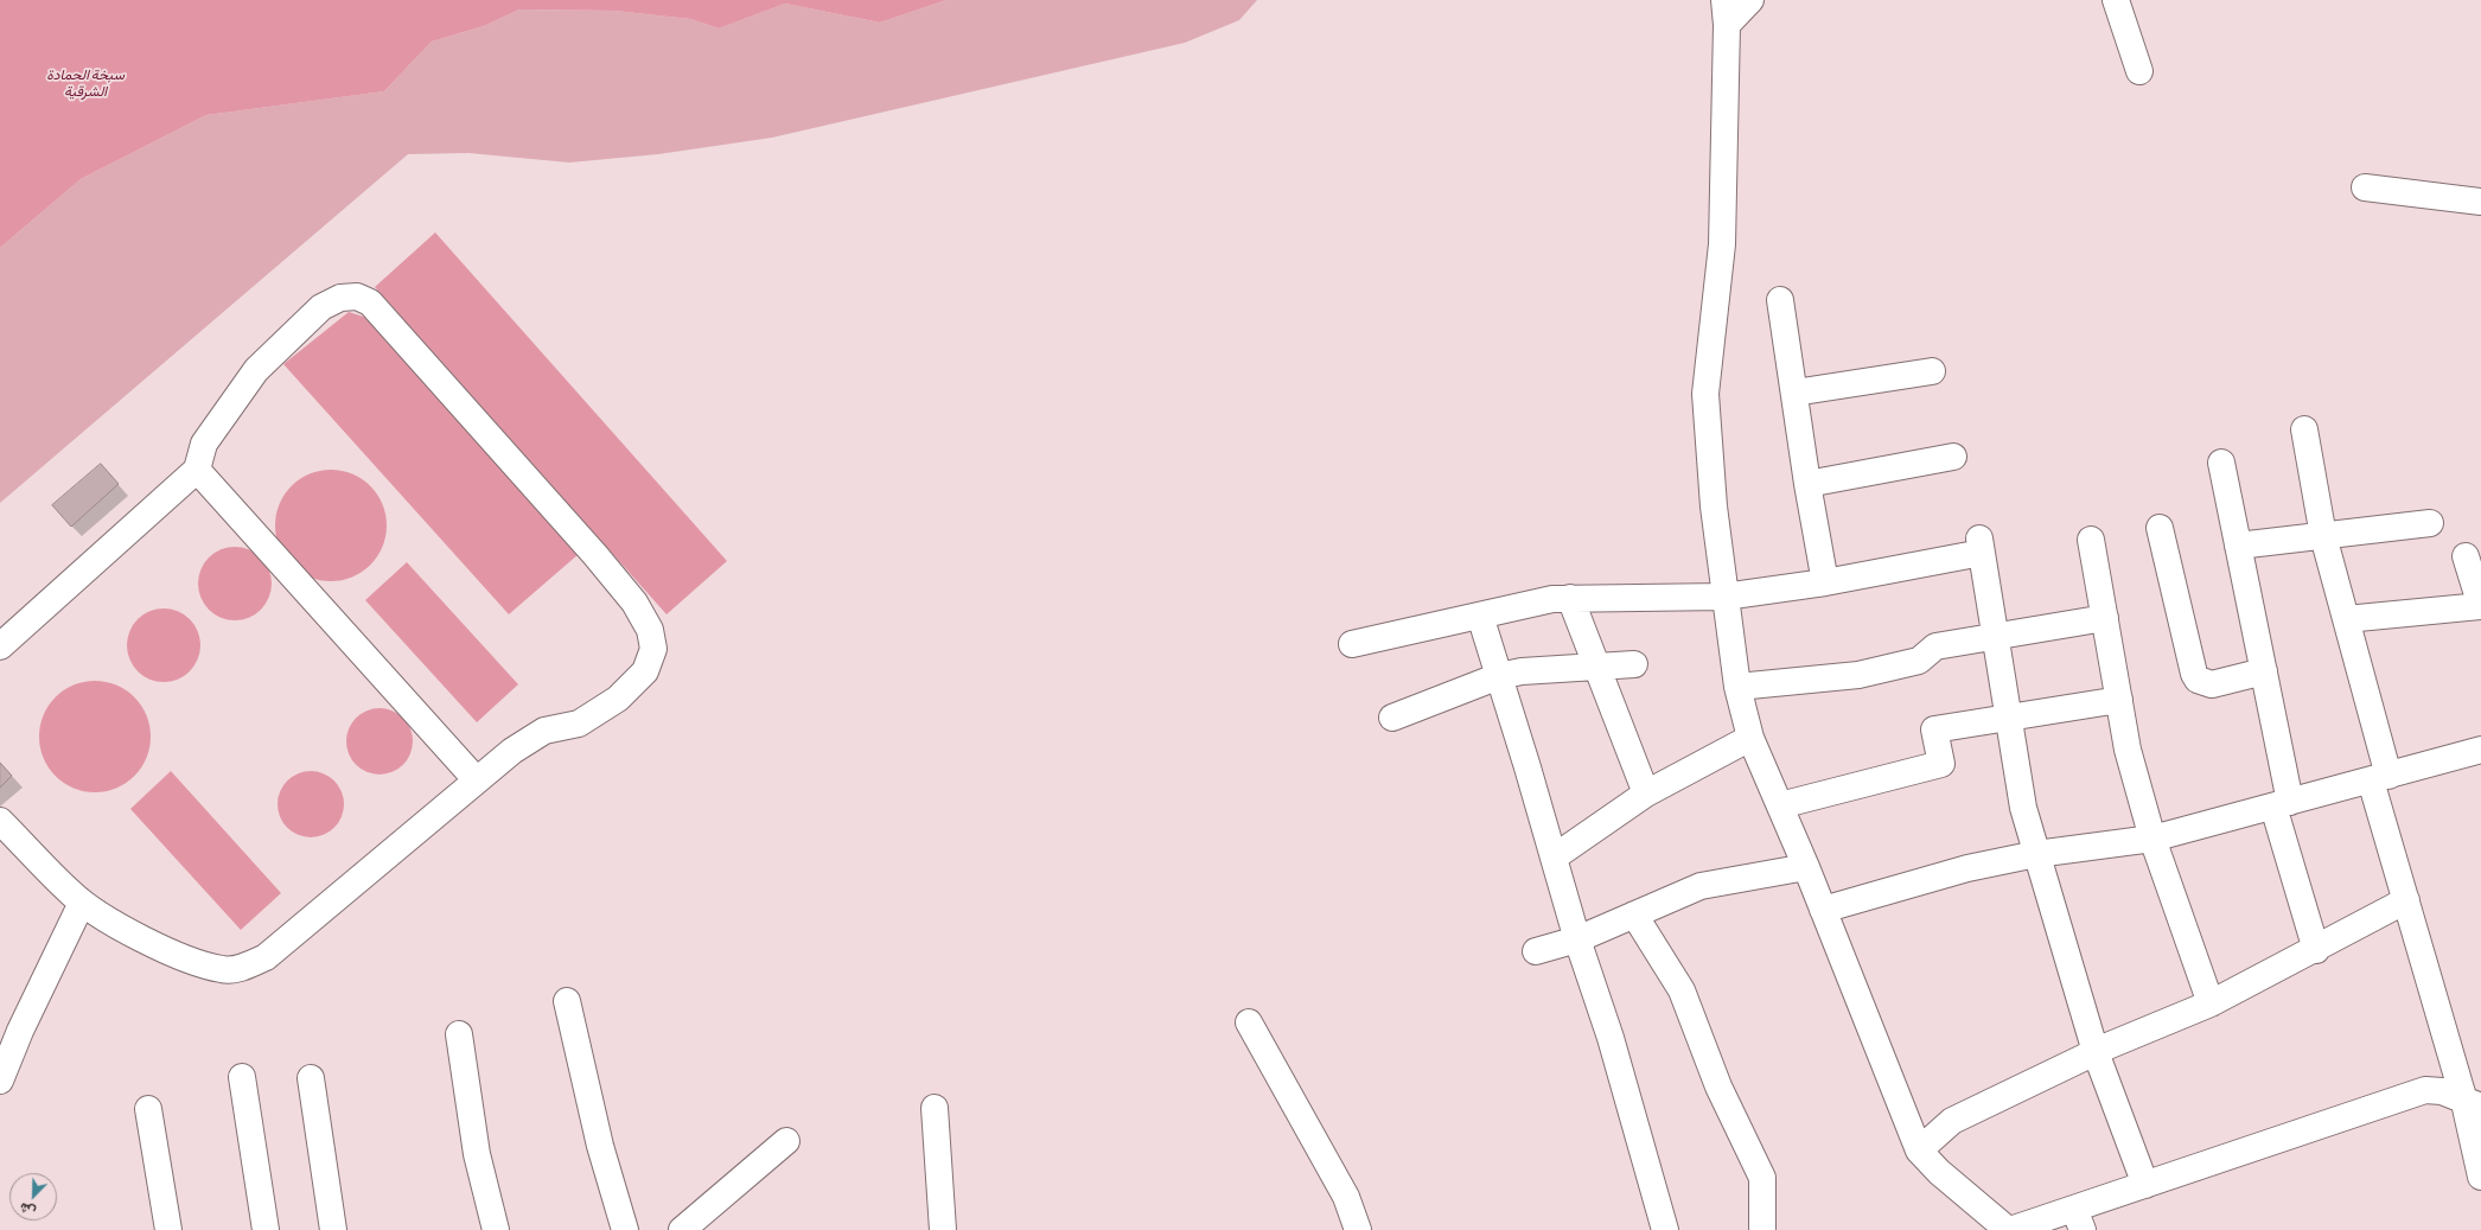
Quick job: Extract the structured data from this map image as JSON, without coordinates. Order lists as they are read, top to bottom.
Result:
{
  "water": ["سبخة الحمادة الشرقية"],
  "north": "bottom left"
}
